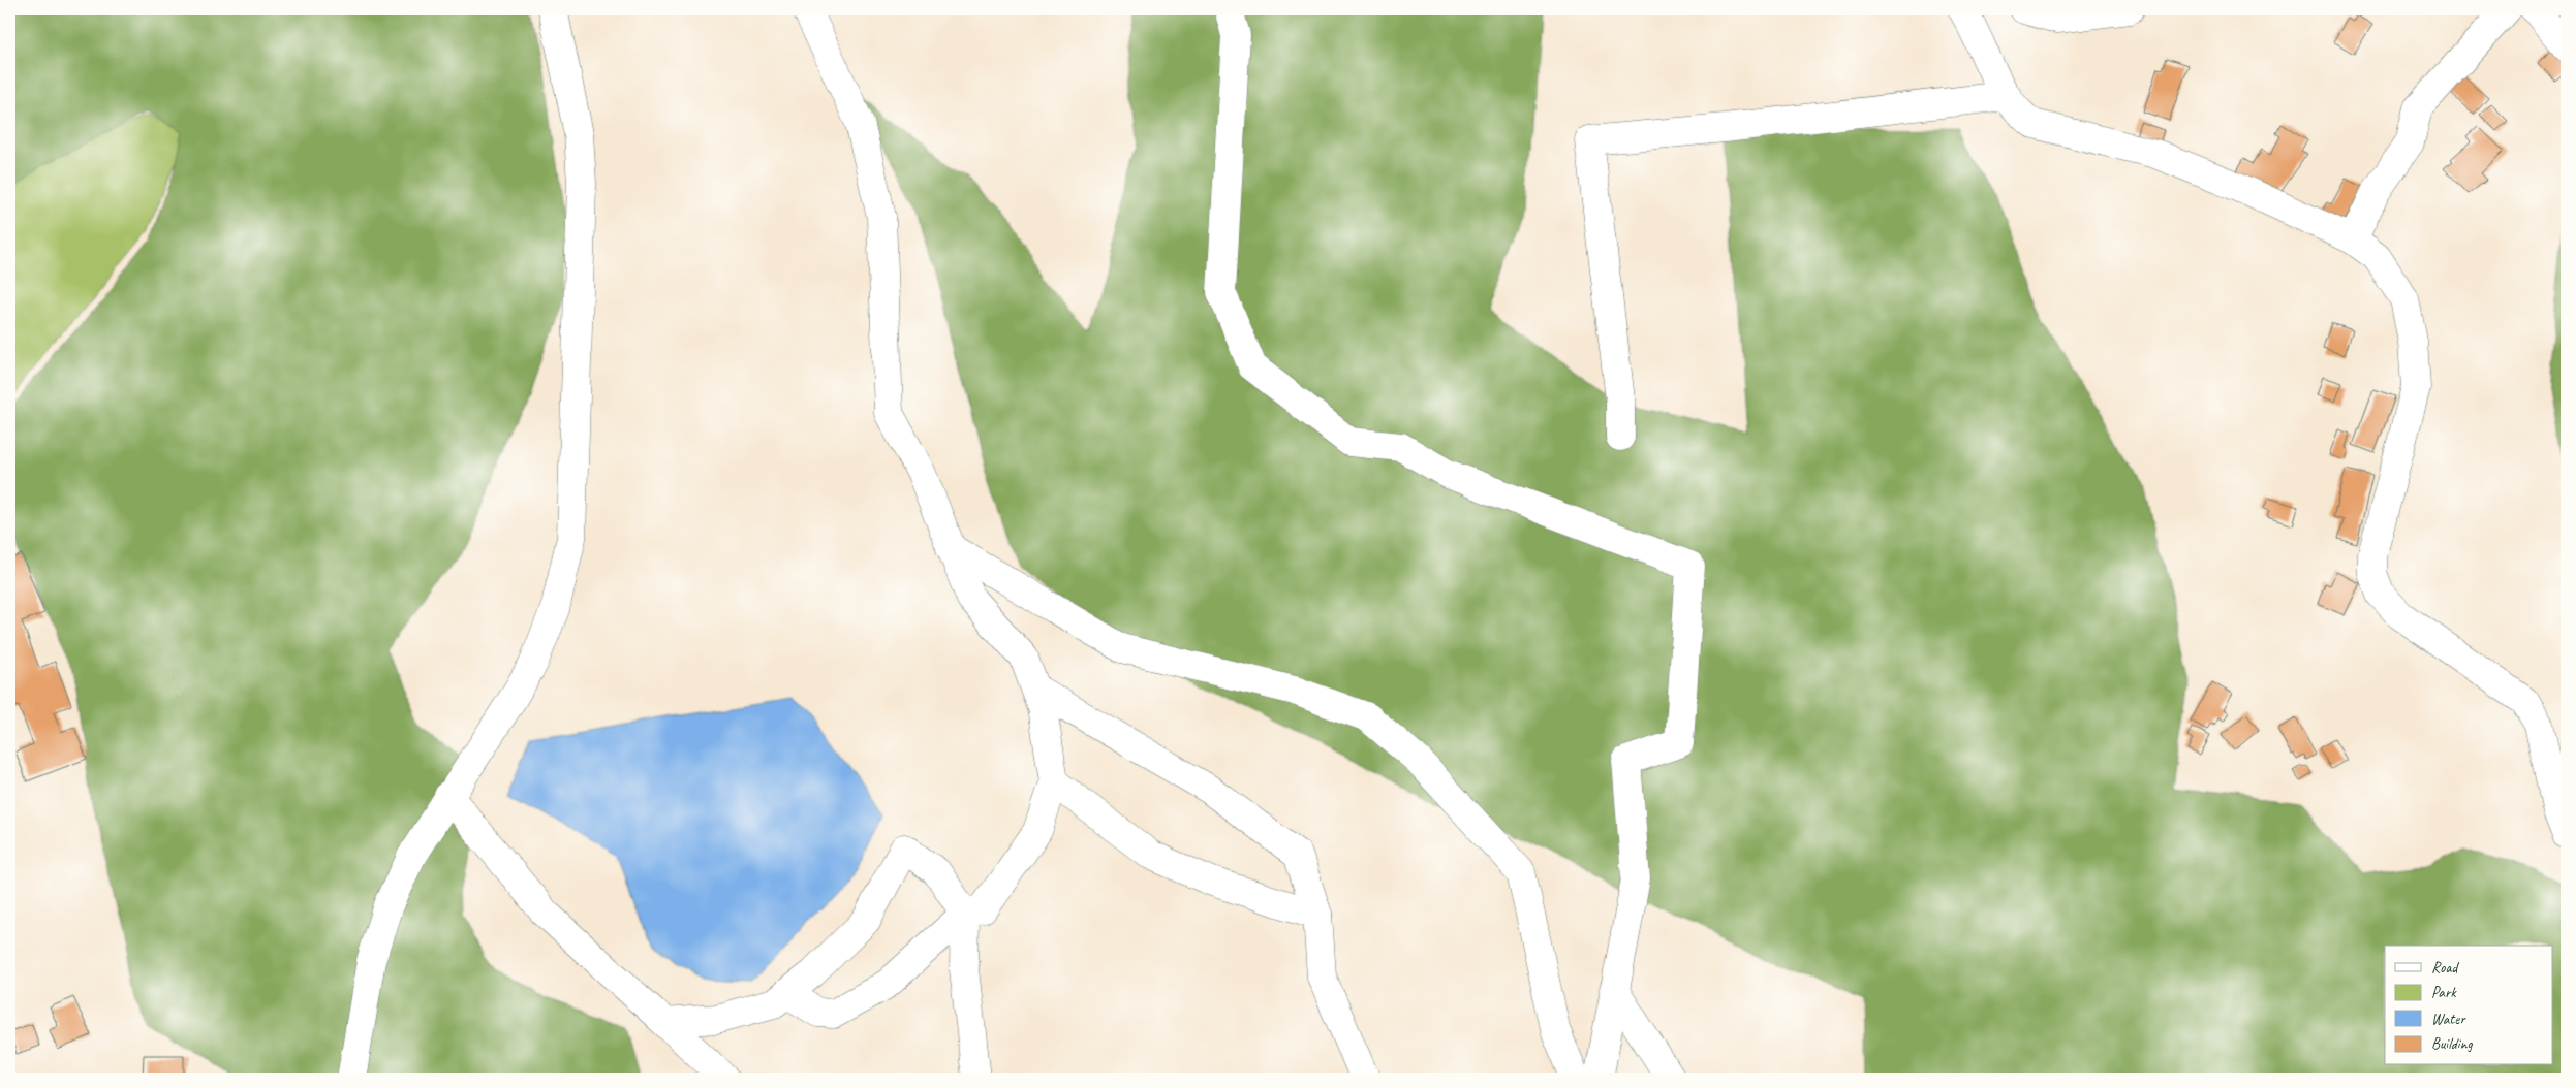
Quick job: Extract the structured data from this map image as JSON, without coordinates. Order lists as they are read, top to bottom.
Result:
{
  "legend": [
    "Road",
    "Park",
    "Water",
    "Building"
  ]
}
